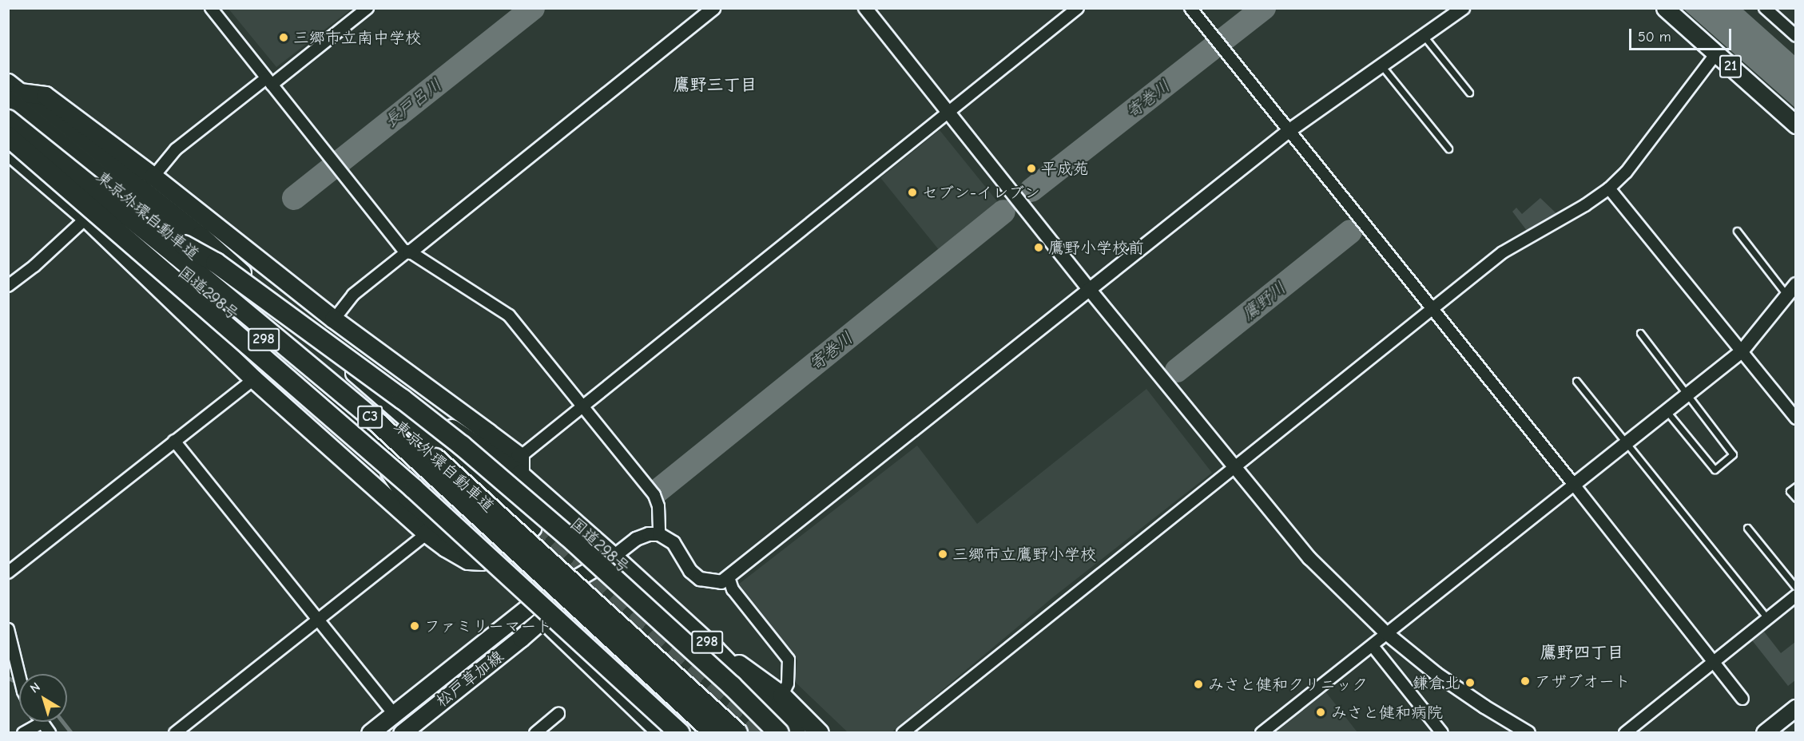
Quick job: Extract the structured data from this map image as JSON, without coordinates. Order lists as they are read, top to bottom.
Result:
{
  "streets": {
    "highway": [
      "東京外環自動車道",
      "国道298号",
      "298",
      "C3"
    ],
    "main road": ["21", "松戸草加線"]
  },
  "crossings": [
    ["東京外環自動車道", "国道298号"],
    ["国道298号", "298"],
    ["国道298号", "松戸草加線"],
    ["298", "松戸草加線"]
  ],
  "districts": ["鷹野三丁目", "鷹野四丁目"],
  "water": ["寄巻川", "長戸呂川", "鷹野川"],
  "places": [
    "三郷市立南中学校",
    "平成苑",
    "セブン-イレブン",
    "鷹野小学校前",
    "三郷市立鷹野小学校",
    "ファミリーマート",
    "アザブオート",
    "鎌倉北",
    "みさと健和クリニック",
    "みさと健和病院"
  ],
  "scale_bar": "50 m",
  "north": "top left"
}
